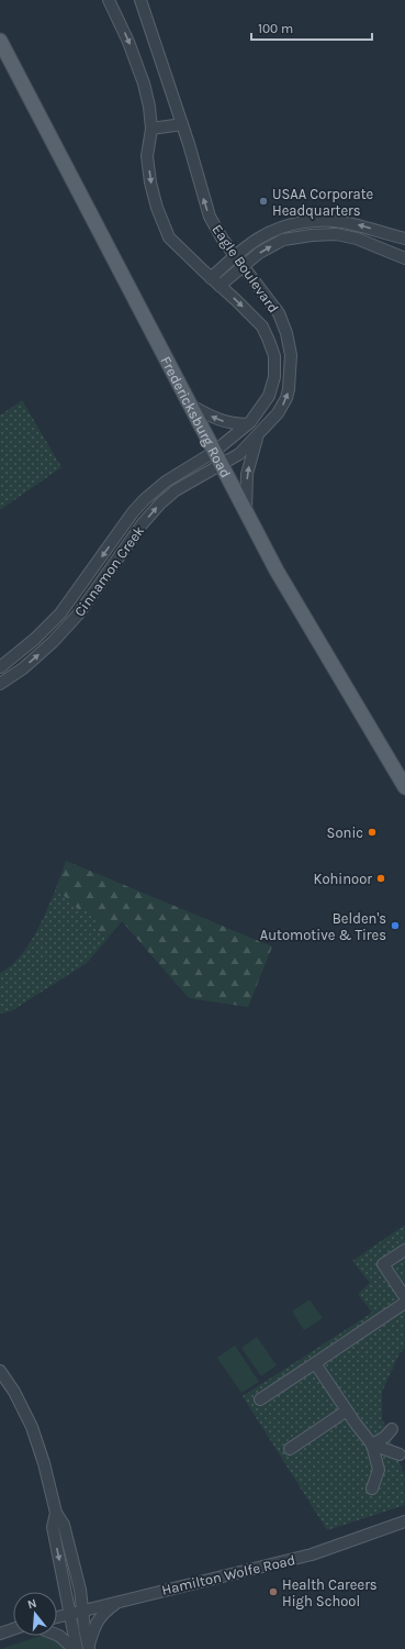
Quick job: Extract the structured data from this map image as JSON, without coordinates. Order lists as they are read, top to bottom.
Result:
{
  "streets": {
    "main road": ["Fredericksburg Road"],
    "street": ["Eagle Boulevard", "Cinnamon Creek", "Hamilton Wolfe Road"]
  },
  "crossings": [
    ["Eagle Boulevard", "Fredericksburg Road"],
    ["Eagle Boulevard", "Cinnamon Creek"],
    ["Fredericksburg Road", "Cinnamon Creek"]
  ],
  "places": [
    "USAA Corporate Headquarters",
    "Sonic",
    "Kohinoor",
    "Belden's Automotive & Tires",
    "Health Careers High School"
  ],
  "scale_bar": "100 m",
  "north": "top"
}
